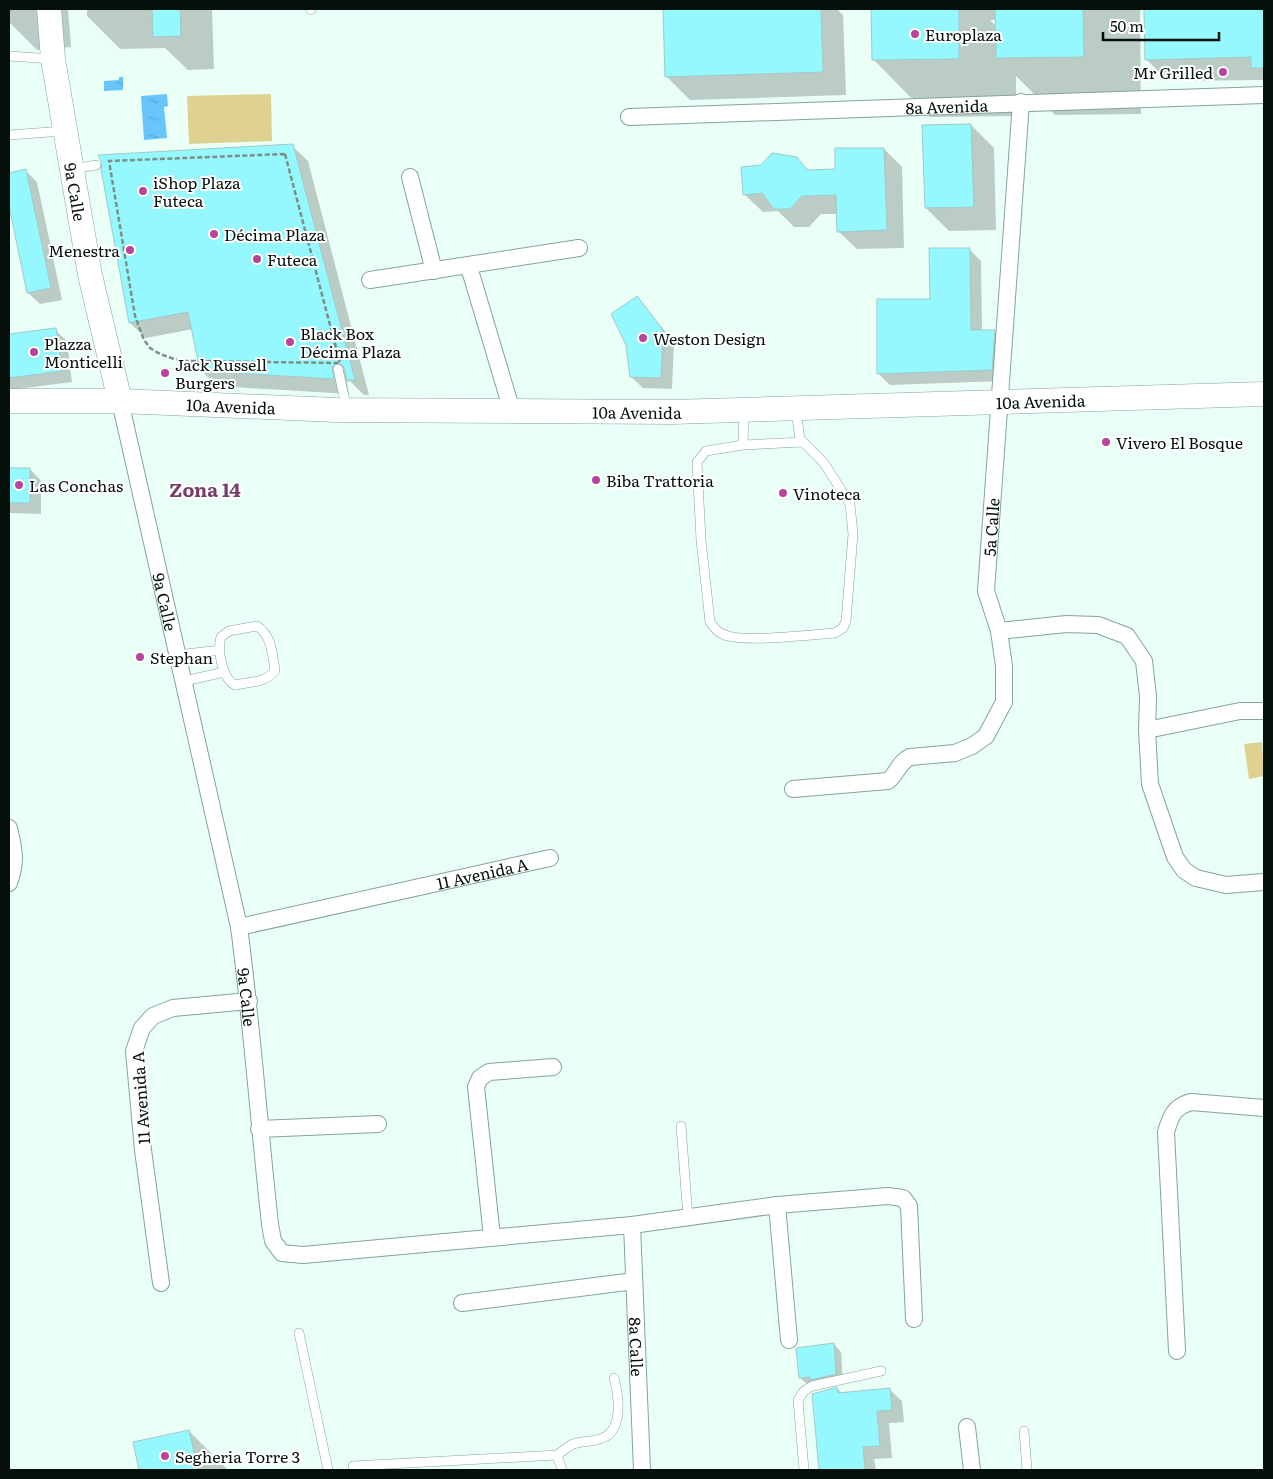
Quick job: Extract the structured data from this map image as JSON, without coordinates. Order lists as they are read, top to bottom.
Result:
{
  "streets": {
    "street": [
      "8a Avenida",
      "9a Calle",
      "10a Avenida",
      "5a Calle",
      "11 Avenida A",
      "8a Calle"
    ]
  },
  "crossings": [
    ["8a Avenida", "5a Calle"],
    ["9a Calle", "10a Avenida"],
    ["9a Calle", "11 Avenida A"],
    ["10a Avenida", "5a Calle"]
  ],
  "districts": ["Zona 14"],
  "places": [
    "Europlaza",
    "Mr Grilled",
    "iShop Plaza Futeca",
    "Décima Plaza",
    "Menestra",
    "Futeca",
    "Weston Design",
    "Black Box Décima Plaza",
    "Plazza Monticelli",
    "Jack Russell Burgers",
    "Vivero El Bosque",
    "Biba Trattoria",
    "Las Conchas",
    "Vinoteca",
    "Stephan",
    "Segheria Torre 3"
  ],
  "scale_bar": "50 m"
}
